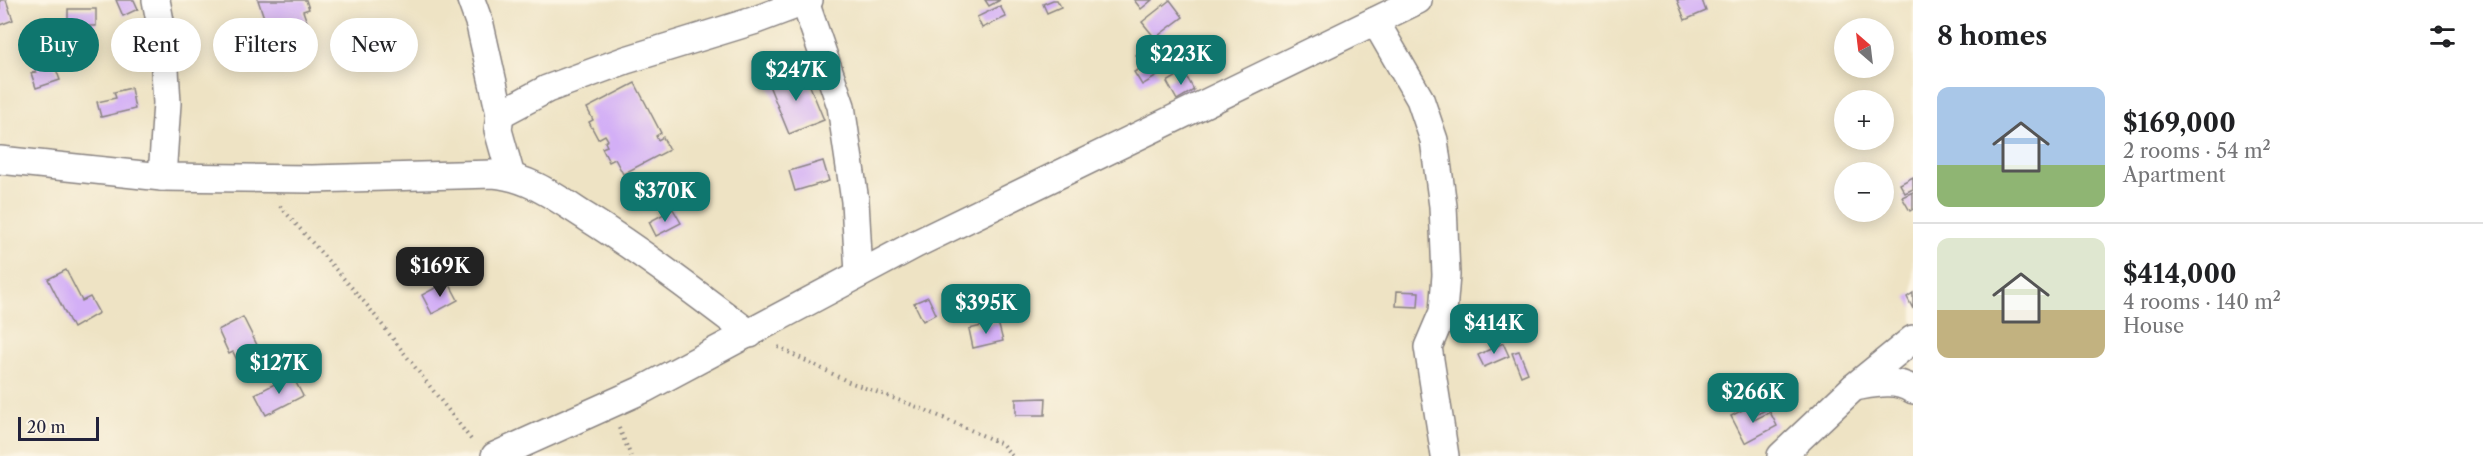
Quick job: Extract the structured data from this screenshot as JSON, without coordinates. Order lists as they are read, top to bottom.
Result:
{
  "scale_bar": "20 m",
  "north": "top left",
  "page": {
    "heading": "8 homes",
    "map_buttons": ["+", "−"],
    "chip": [
      "Buy",
      "Rent",
      "Filters",
      "New"
    ],
    "price": [
      "$223K",
      "$247K",
      "$370K",
      "$169K",
      "$395K",
      "$414K",
      "$127K",
      "$266K"
    ],
    "list": [
      {
        "name": "$169,000",
        "note": "2 rooms · 54 m² · Apartment"
      },
      {
        "name": "$414,000",
        "note": "4 rooms · 140 m² · House"
      }
    ],
    "scale": "20 m"
  }
}
